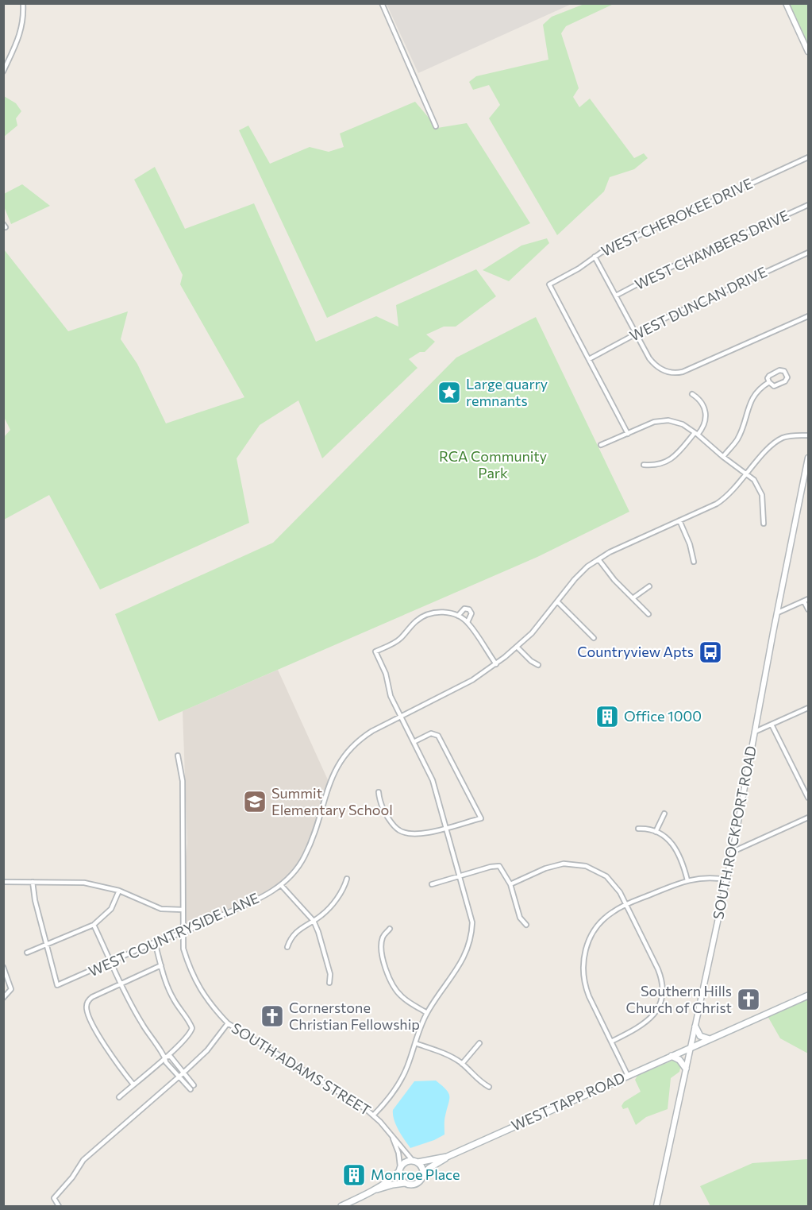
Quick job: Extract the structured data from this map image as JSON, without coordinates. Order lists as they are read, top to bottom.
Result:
{
  "streets": {
    "main road": ["WEST TAPP ROAD"],
    "street": [
      "WEST CHEROKEE DRIVE",
      "WEST CHAMBERS DRIVE",
      "WEST DUNCAN DRIVE",
      "SOUTH ROCKPORT ROAD",
      "WEST COUNTRYSIDE LANE",
      "SOUTH ADAMS STREET"
    ]
  },
  "crossings": [
    ["WEST CHEROKEE DRIVE", "WEST DUNCAN DRIVE"],
    ["SOUTH ROCKPORT ROAD", "WEST TAPP ROAD"],
    ["WEST COUNTRYSIDE LANE", "SOUTH ADAMS STREET"],
    ["SOUTH ADAMS STREET", "WEST TAPP ROAD"]
  ],
  "parks": ["RCA Community Park"],
  "places": {
    "place": ["Large quarry remnants"],
    "bus stop": ["Countryview Apts"],
    "building": ["Office 1000", "Monroe Place"],
    "school or university": ["Summit Elementary School"],
    "church": ["Southern Hills Church of Christ", "Cornerstone Christian Fellowship"]
  }
}
